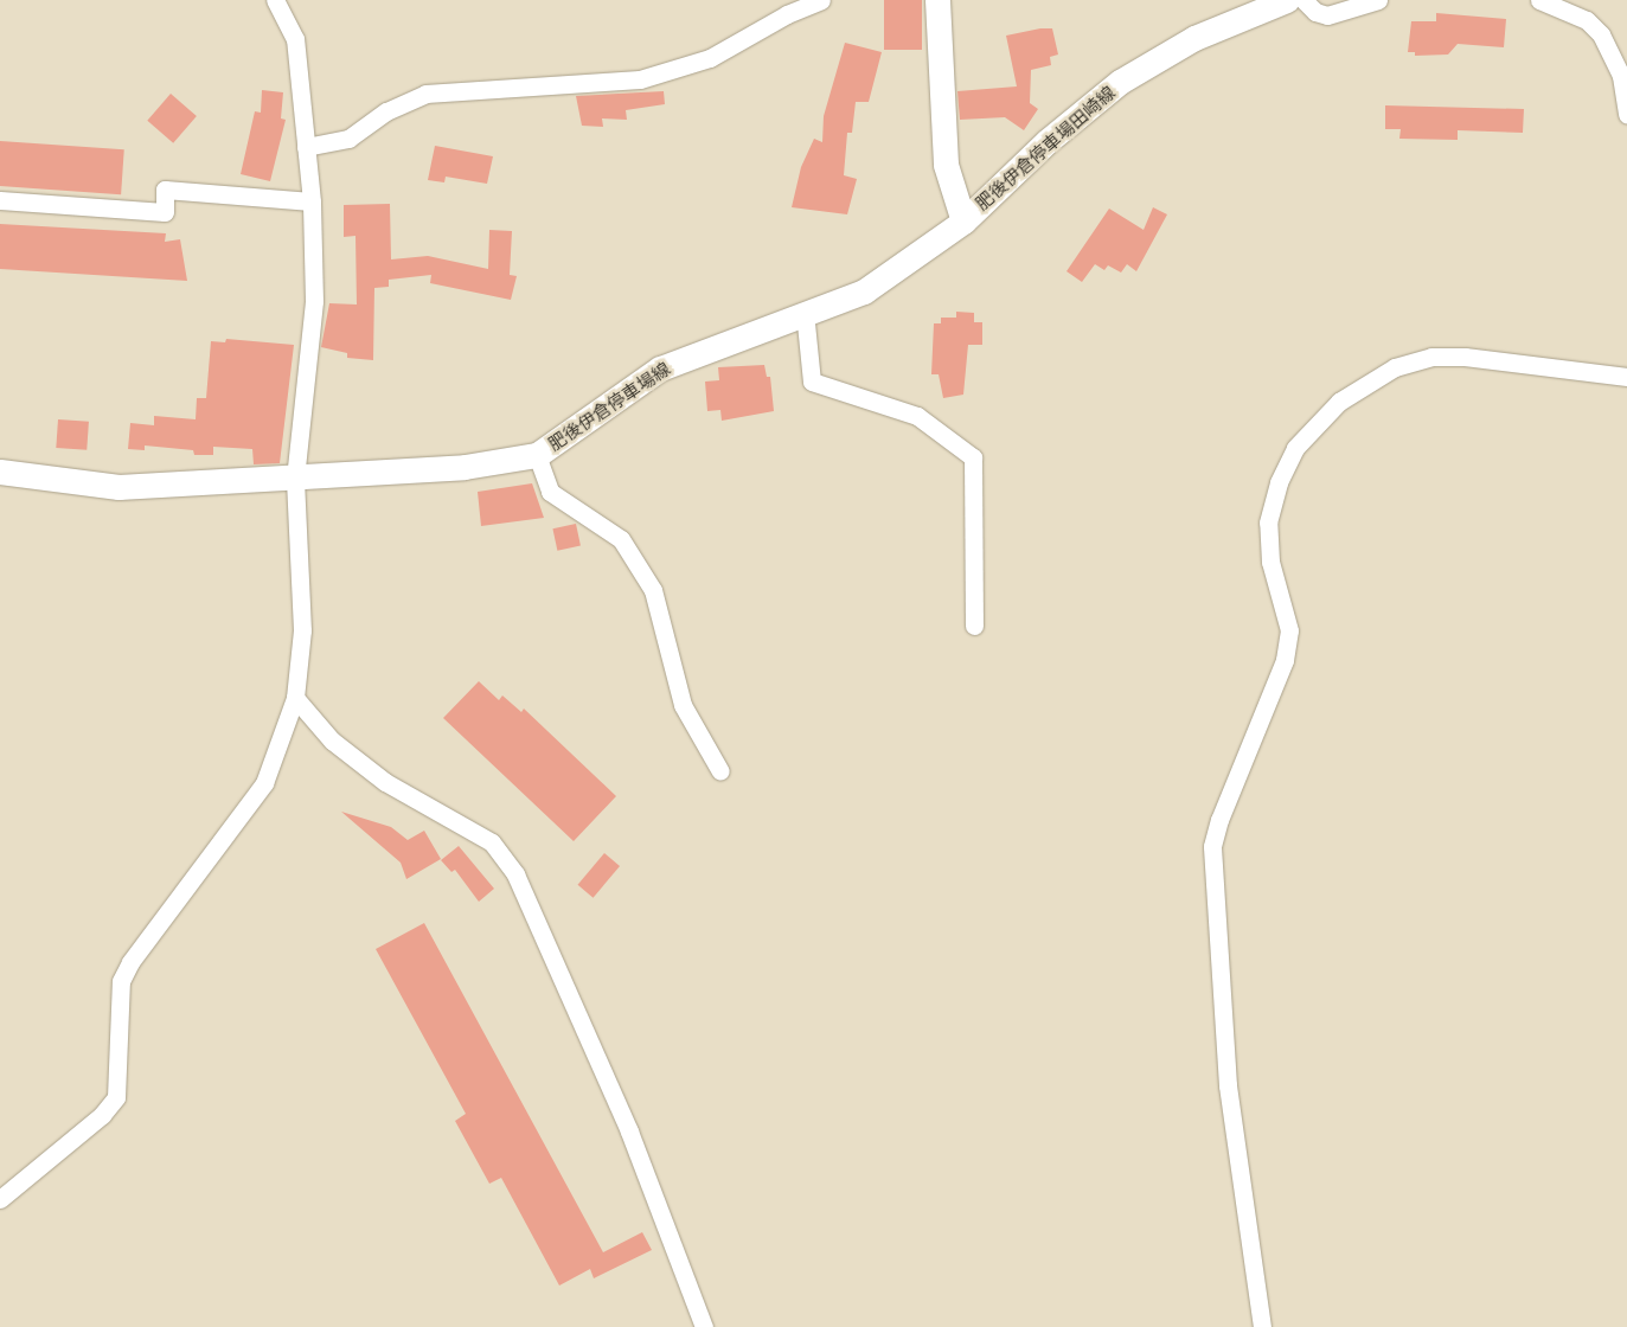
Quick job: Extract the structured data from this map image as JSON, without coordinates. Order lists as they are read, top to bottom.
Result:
{
  "streets": {
    "main road": ["肥後伊倉停車場田崎線", "肥後伊倉停車場線"]
  },
  "crossings": [
    ["肥後伊倉停車場田崎線", "肥後伊倉停車場線"]
  ]
}
